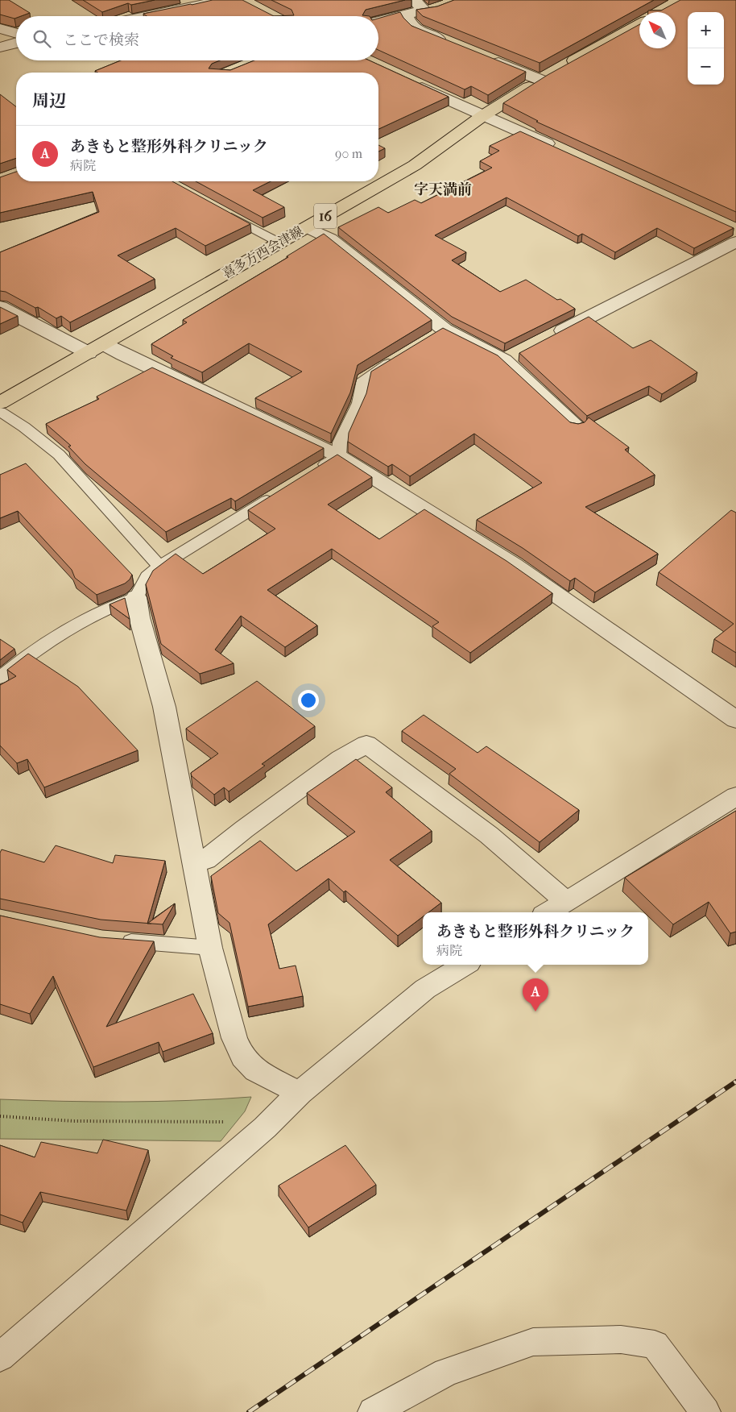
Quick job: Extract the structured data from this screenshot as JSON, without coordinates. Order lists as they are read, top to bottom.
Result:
{
  "streets": {
    "main road": ["16", "喜多方西会津線"]
  },
  "districts": ["字天満前"],
  "north": "top left",
  "page": {
    "map_buttons": ["+", "−"],
    "search": "ここで検索",
    "heading": "周辺",
    "list": [
      {
        "mark": "A",
        "name": "あきもと整形外科クリニック",
        "note": "病院",
        "value": "90 m"
      }
    ],
    "popup": ["あきもと整形外科クリニック", "病院"],
    "pins": "A"
  }
}
